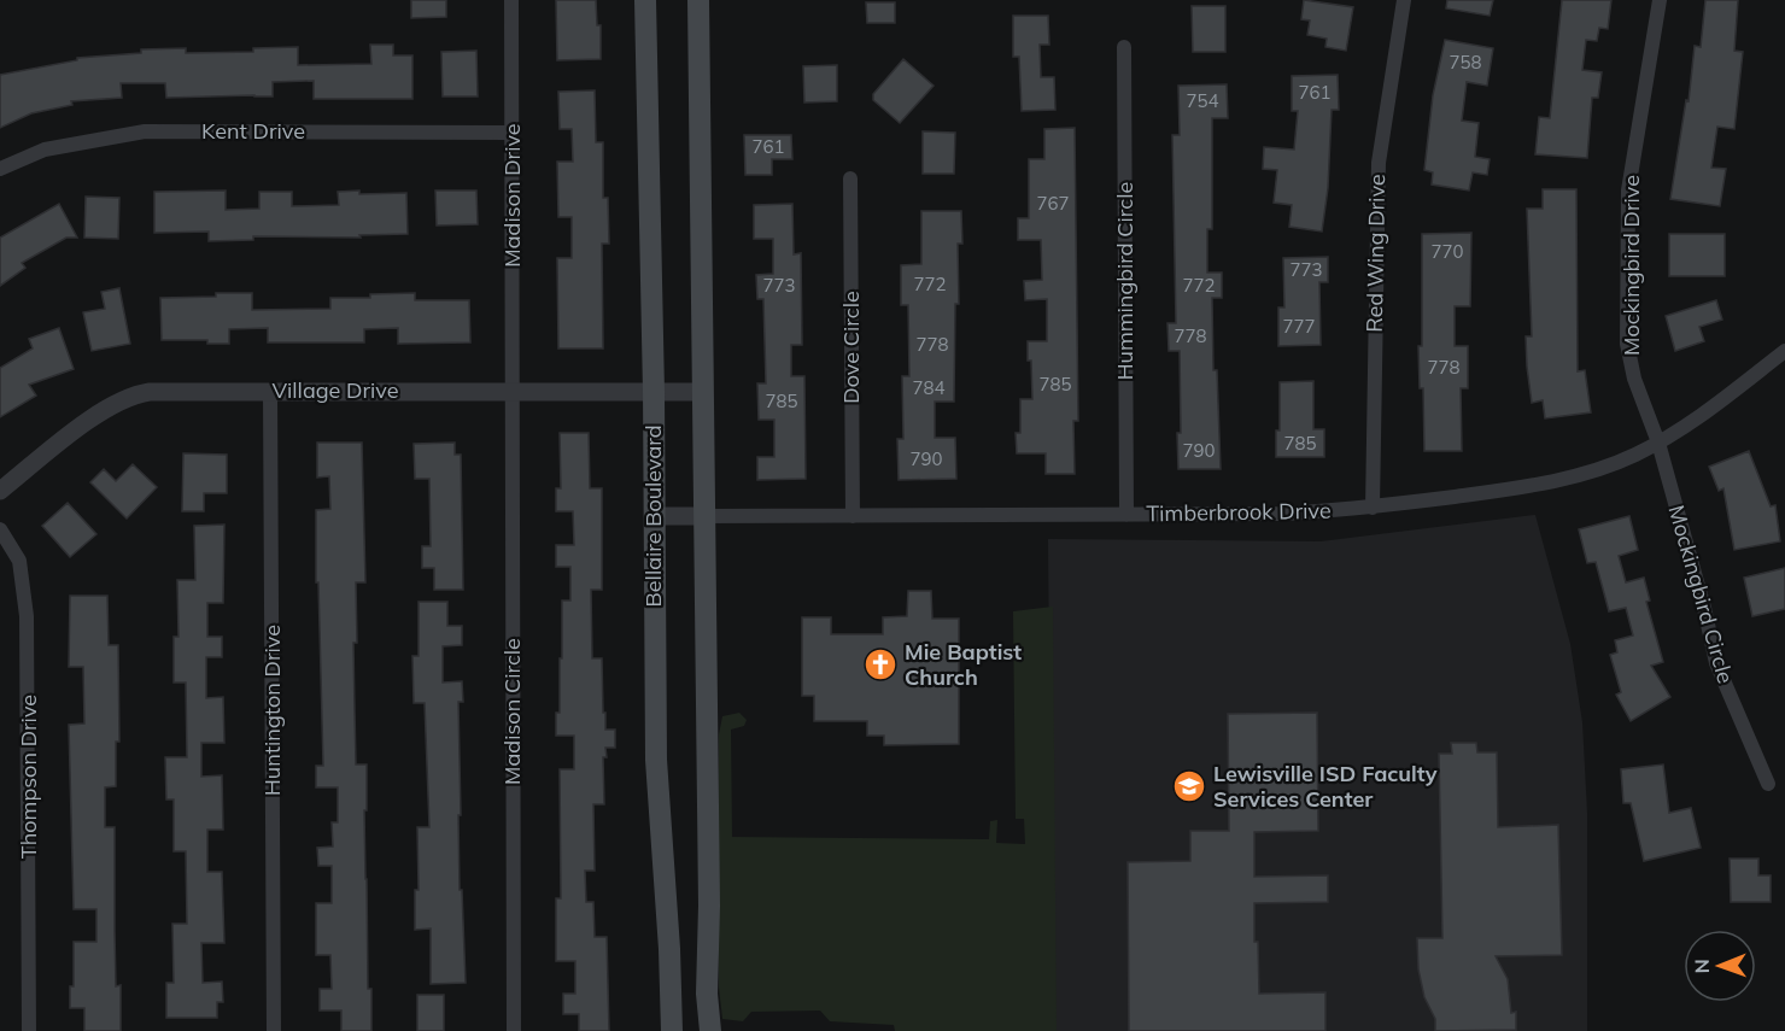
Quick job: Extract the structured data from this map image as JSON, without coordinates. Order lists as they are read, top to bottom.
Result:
{
  "streets": {
    "main road": ["Bellaire Boulevard"],
    "street": [
      "Kent Drive",
      "Madison Drive",
      "Red Wing Drive",
      "Mockingbird Drive",
      "Hummingbird Circle",
      "Dove Circle",
      "Village Drive",
      "Timberbrook Drive",
      "Mockingbird Circle",
      "Huntington Drive",
      "Madison Circle",
      "Thompson Drive"
    ]
  },
  "crossings": [
    ["Kent Drive", "Madison Drive"],
    ["Madison Drive", "Village Drive"],
    ["Madison Drive", "Madison Circle"],
    ["Red Wing Drive", "Timberbrook Drive"],
    ["Mockingbird Drive", "Timberbrook Drive"],
    ["Mockingbird Drive", "Mockingbird Circle"],
    ["Hummingbird Circle", "Timberbrook Drive"],
    ["Dove Circle", "Timberbrook Drive"],
    ["Village Drive", "Bellaire Boulevard"],
    ["Village Drive", "Huntington Drive"],
    ["Village Drive", "Madison Circle"],
    ["Timberbrook Drive", "Bellaire Boulevard"],
    ["Timberbrook Drive", "Mockingbird Circle"]
  ],
  "places": {
    "church": ["Mie Baptist Church"],
    "school or university": ["Lewisville ISD Faculty Services Center"]
  },
  "house_numbers": [
    "758",
    "761",
    "754",
    "761",
    "767",
    "770",
    "773",
    "772",
    "773",
    "772",
    "777",
    "778",
    "778",
    "778",
    "785",
    "784",
    "785",
    "785",
    "790",
    "790"
  ],
  "north": "left"
}
